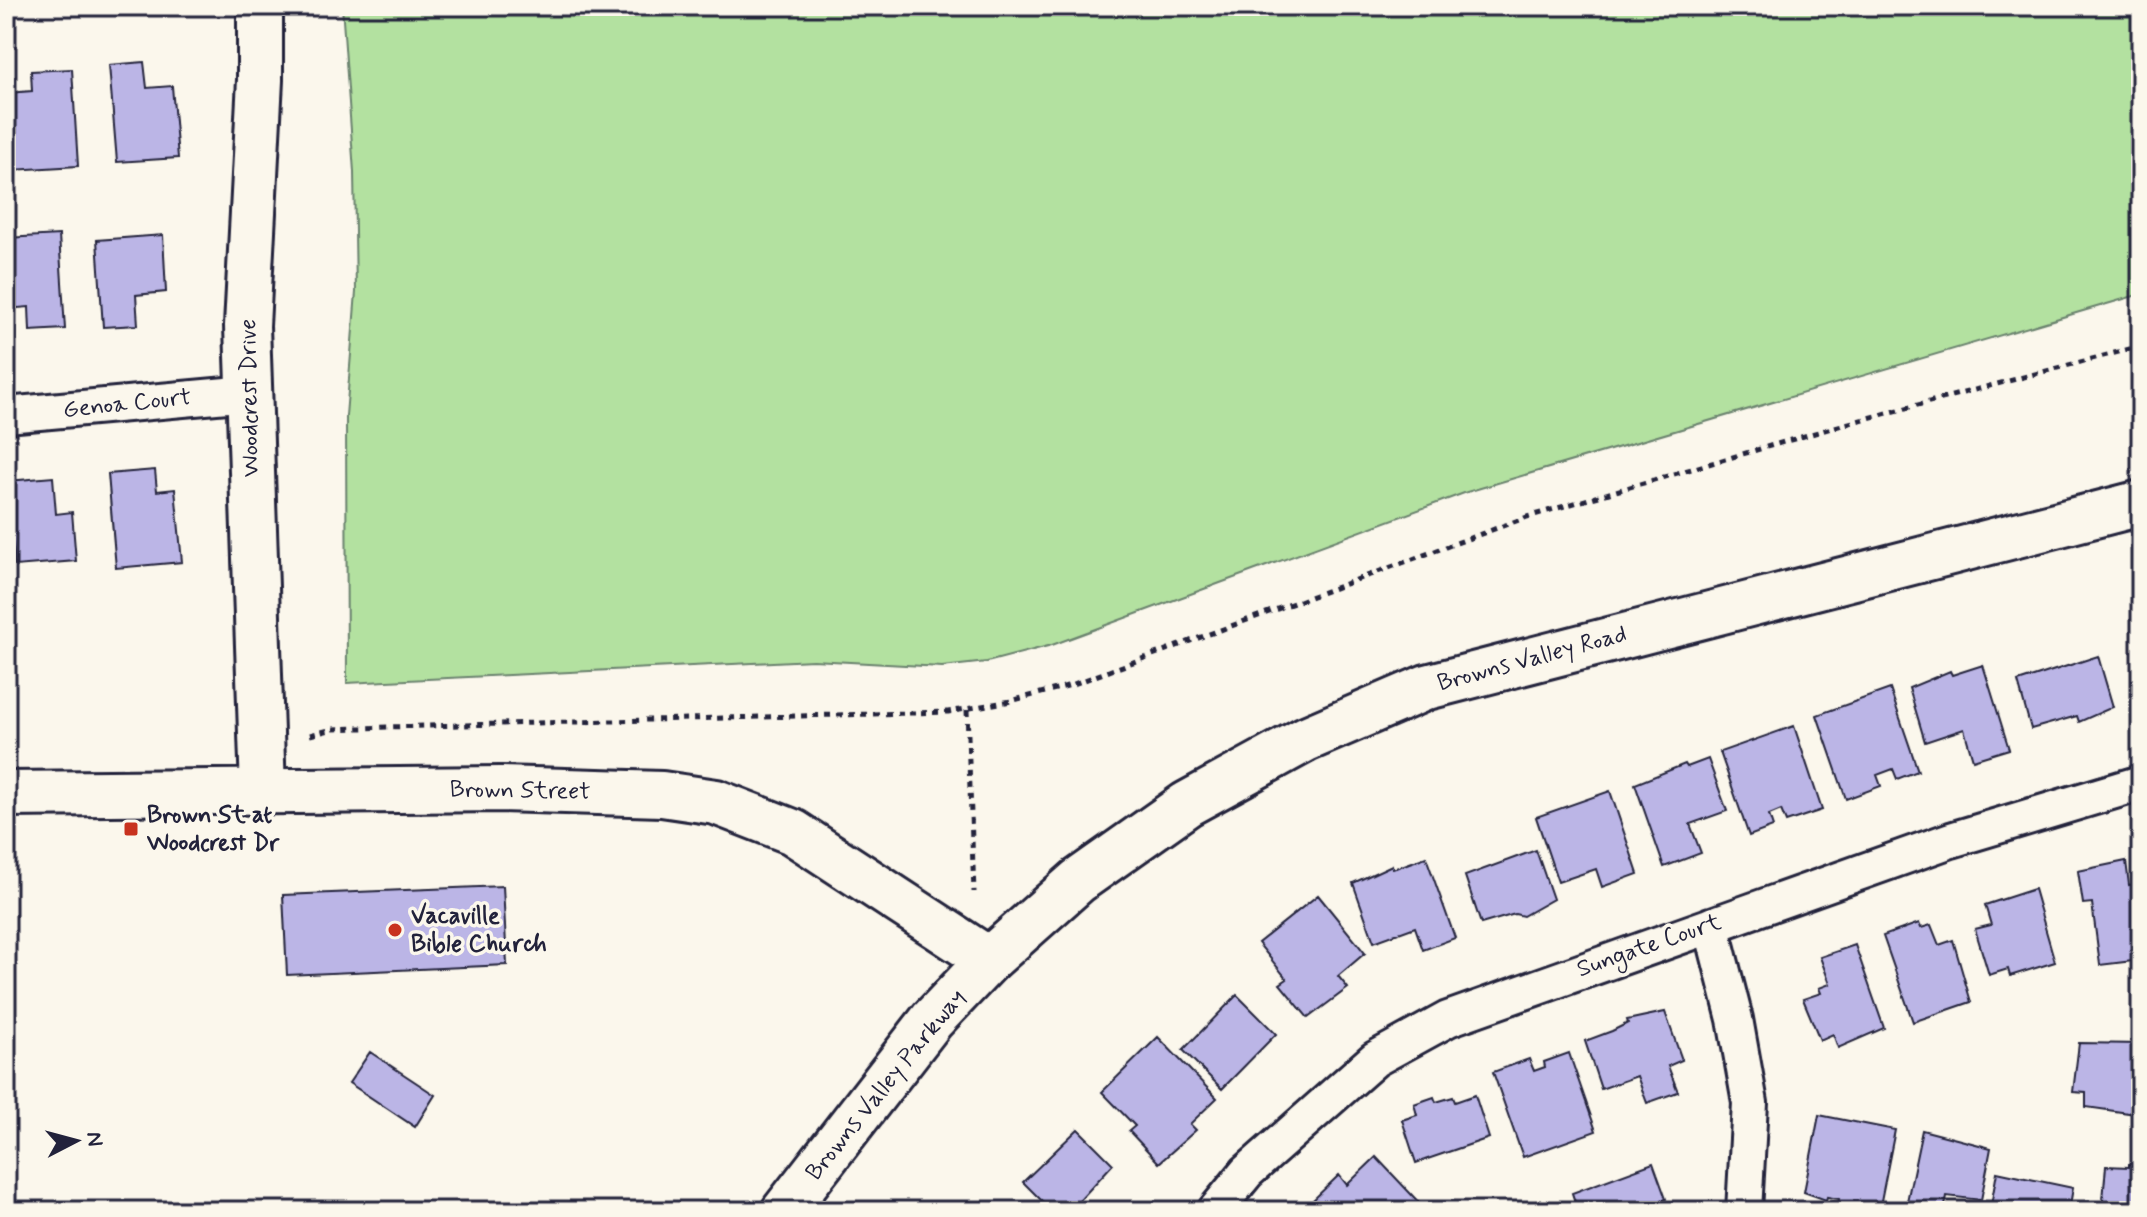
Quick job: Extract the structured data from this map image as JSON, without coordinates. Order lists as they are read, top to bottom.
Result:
{
  "streets": {
    "street": [
      "Woodcrest Drive",
      "Genoa Court",
      "Browns Valley Road",
      "Brown Street",
      "Sungate Court",
      "Browns Valley Parkway"
    ]
  },
  "crossings": [
    ["Woodcrest Drive", "Genoa Court"],
    ["Woodcrest Drive", "Brown Street"],
    ["Browns Valley Road", "Brown Street"],
    ["Browns Valley Road", "Browns Valley Parkway"],
    ["Brown Street", "Browns Valley Parkway"]
  ],
  "places": {
    "transit": ["Brown St at Woodcrest Dr"],
    "other": ["Vacaville Bible Church"]
  },
  "north": "right"
}
